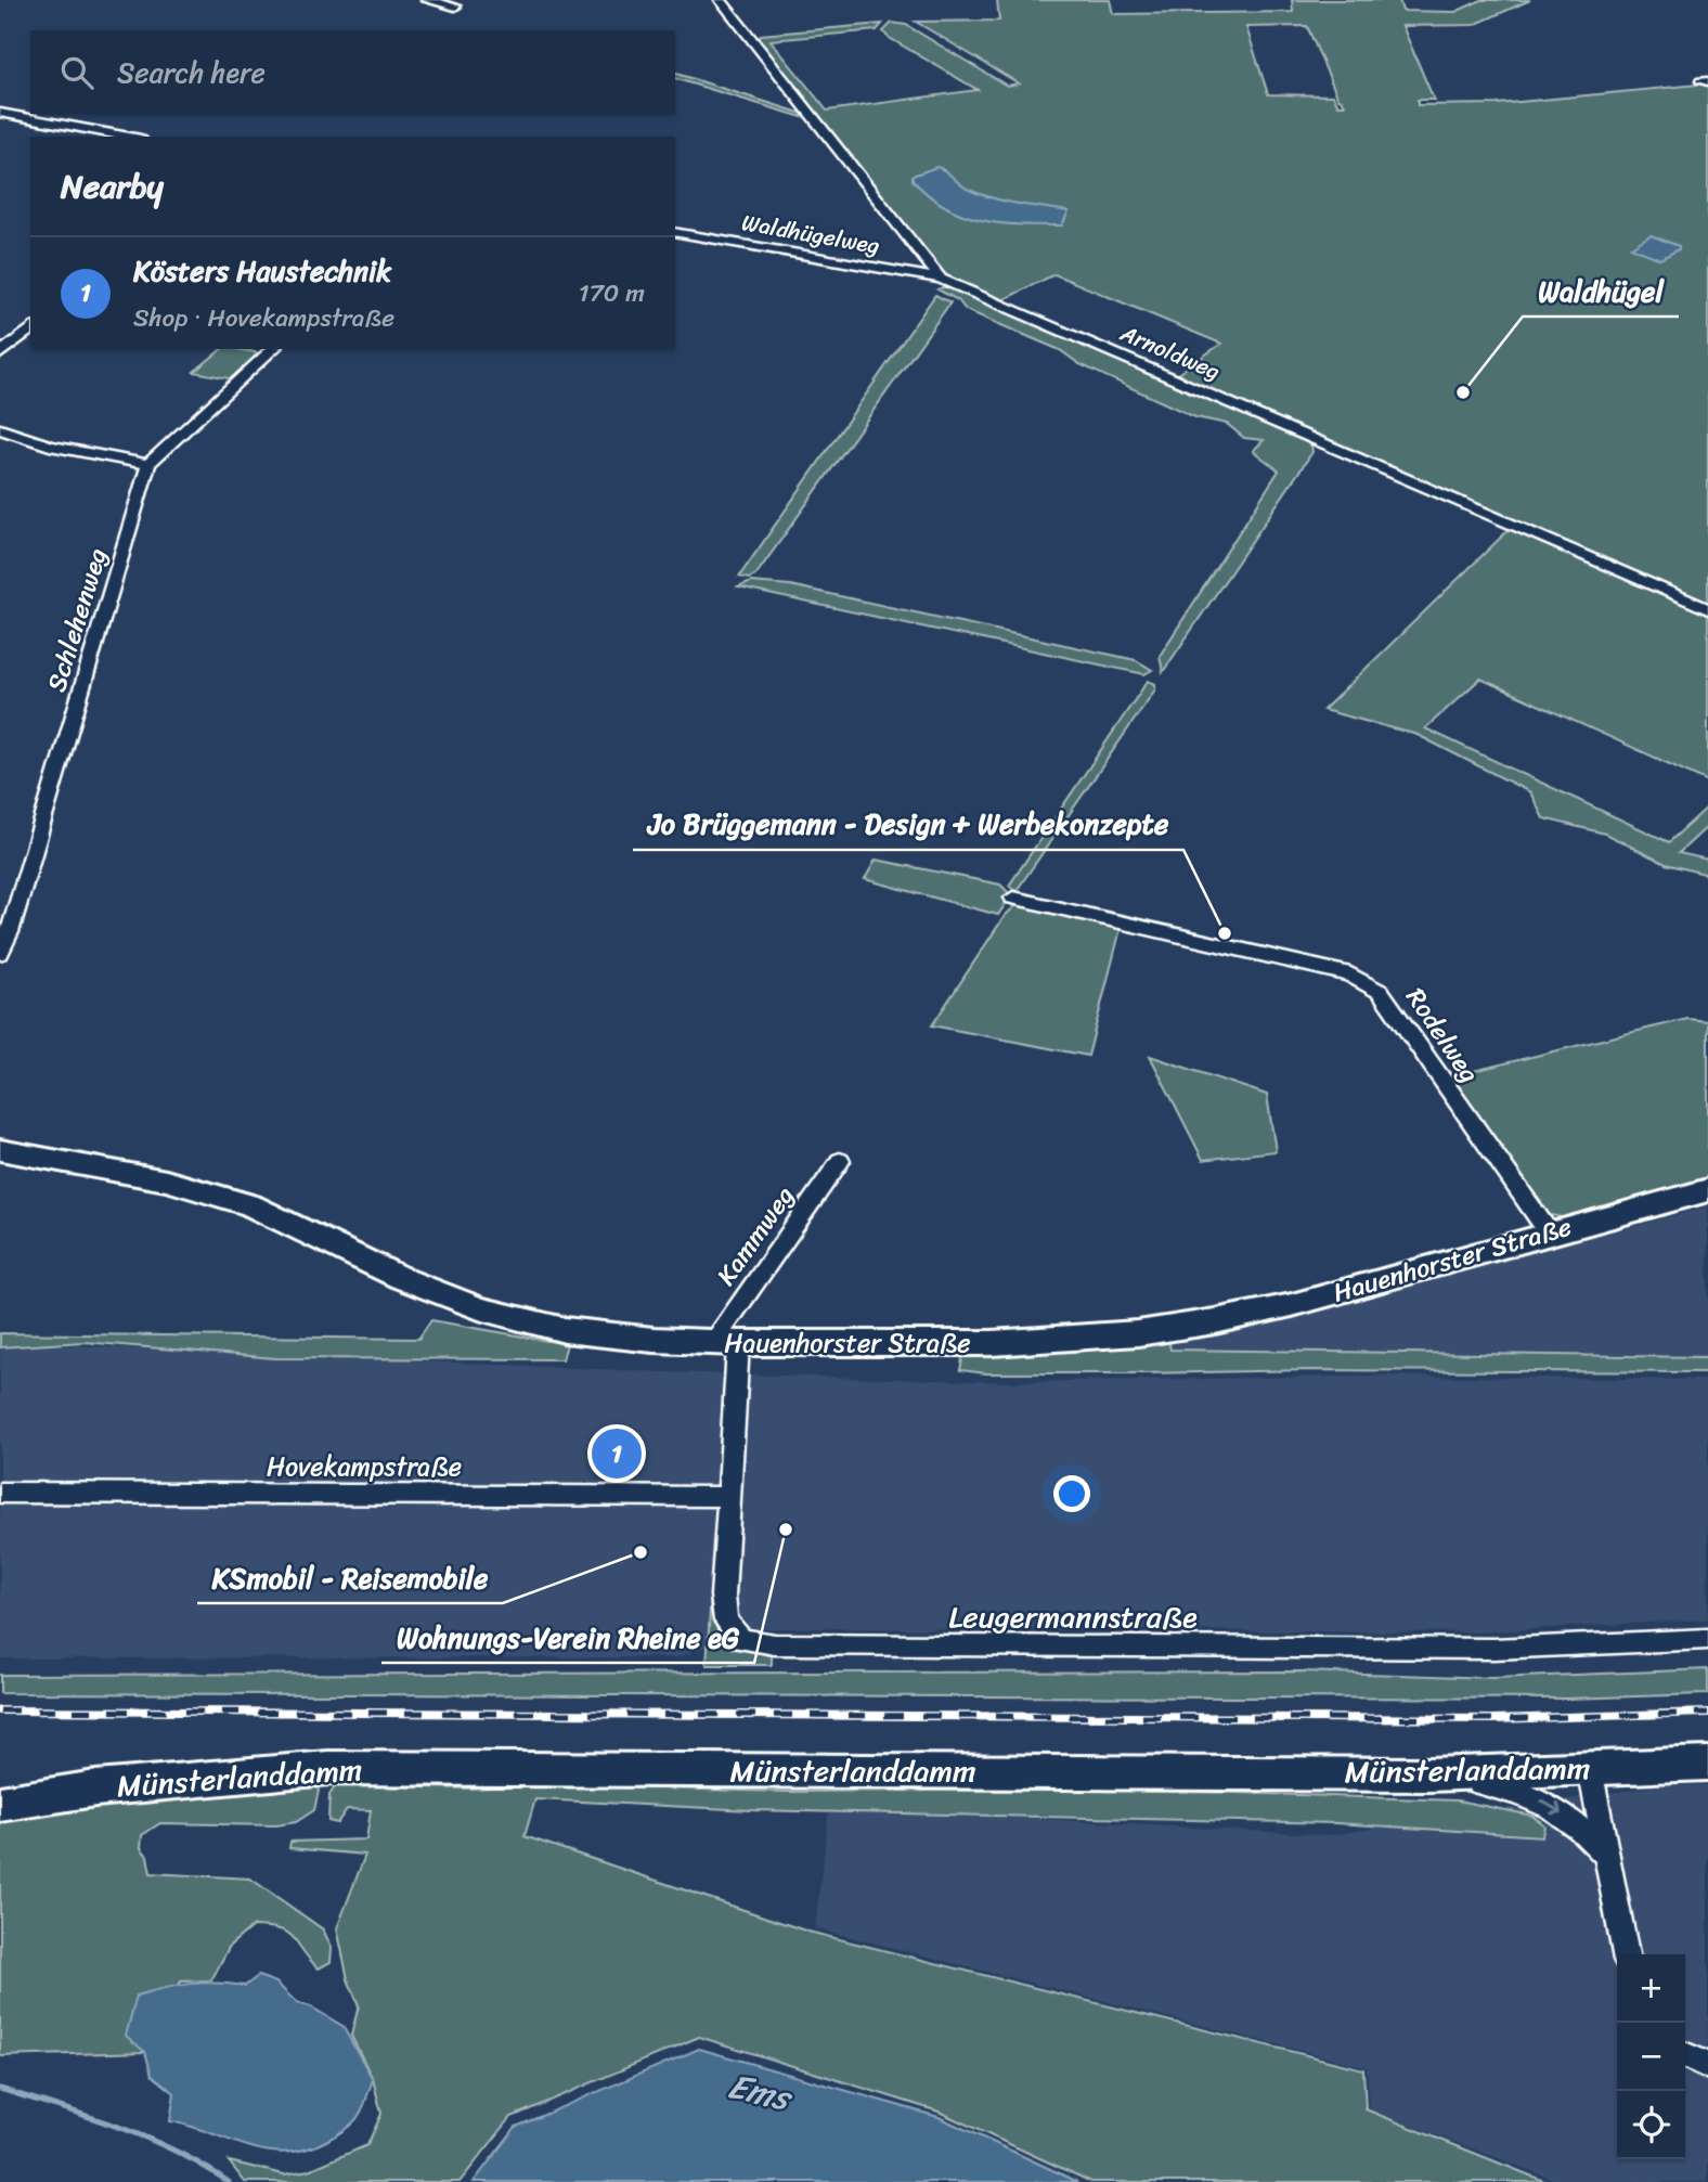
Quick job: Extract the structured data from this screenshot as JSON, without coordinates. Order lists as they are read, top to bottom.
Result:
{
  "streets": {
    "main road": ["Münsterlanddamm"],
    "street": [
      "Waldhügelweg",
      "Arnoldweg",
      "Schlehenweg",
      "Rodelweg",
      "Kammweg",
      "Hauenhorster Straße",
      "Hovekampstraße",
      "Leugermannstraße"
    ]
  },
  "crossings": [
    ["Waldhügelweg", "Arnoldweg"],
    ["Rodelweg", "Hauenhorster Straße"],
    ["Kammweg", "Hauenhorster Straße"],
    ["Kammweg", "Leugermannstraße"],
    ["Hauenhorster Straße", "Leugermannstraße"],
    ["Hovekampstraße", "Leugermannstraße"]
  ],
  "water": ["Ems"],
  "places": [
    "Waldhügel",
    "Jo Brüggemann - Design + Werbekonzepte",
    "Wohnungs-Verein Rheine eG",
    "KSmobil - Reisemobile"
  ],
  "page": {
    "search": "Search here",
    "heading": "Nearby",
    "list": [
      {
        "mark": "1",
        "name": "Kösters Haustechnik",
        "note": "Shop · Hovekampstraße",
        "value": "170 m"
      }
    ],
    "pins": "1",
    "map_buttons": ["+", "−"]
  }
}
